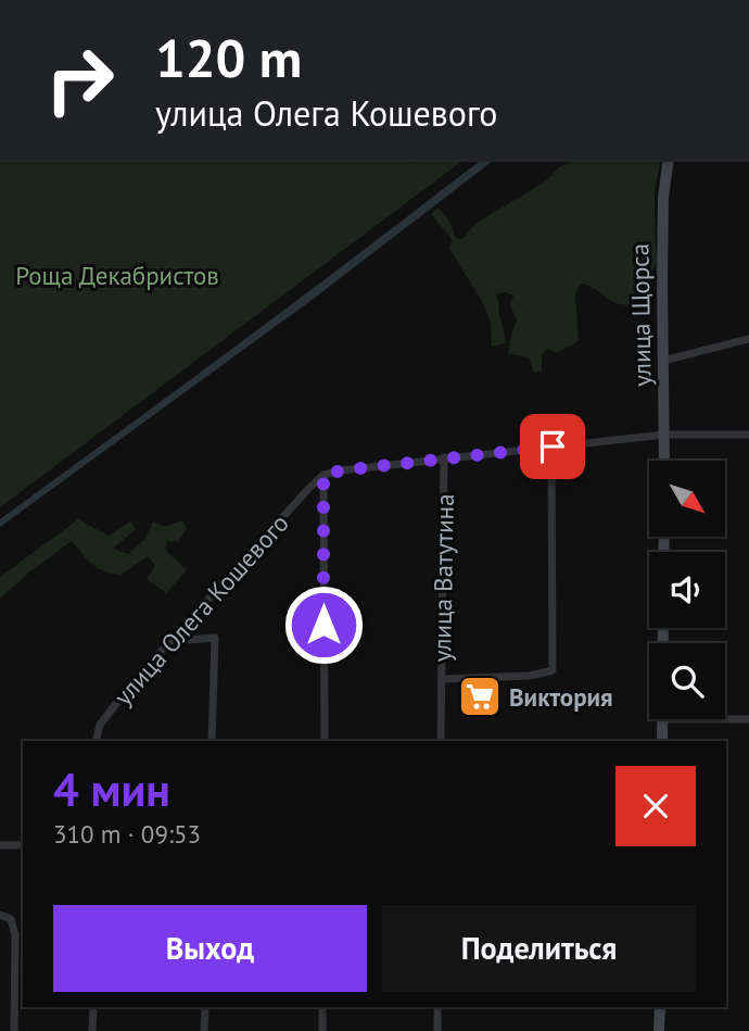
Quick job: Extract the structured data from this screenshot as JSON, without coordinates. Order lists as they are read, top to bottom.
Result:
{
  "streets": {
    "main road": ["улица Щорса"],
    "street": ["улица Ватутина", "улица Олега Кошевого"]
  },
  "parks": ["Роща Декабристов"],
  "places": {
    "supermarket": ["Виктория"]
  },
  "north": "bottom right",
  "page": {
    "turn": ["120 m", "улица Олега Кошевого"],
    "heading": ["4 мин", "310 m · 09:53"],
    "buttons": ["Выход", "Поделиться"]
  }
}
